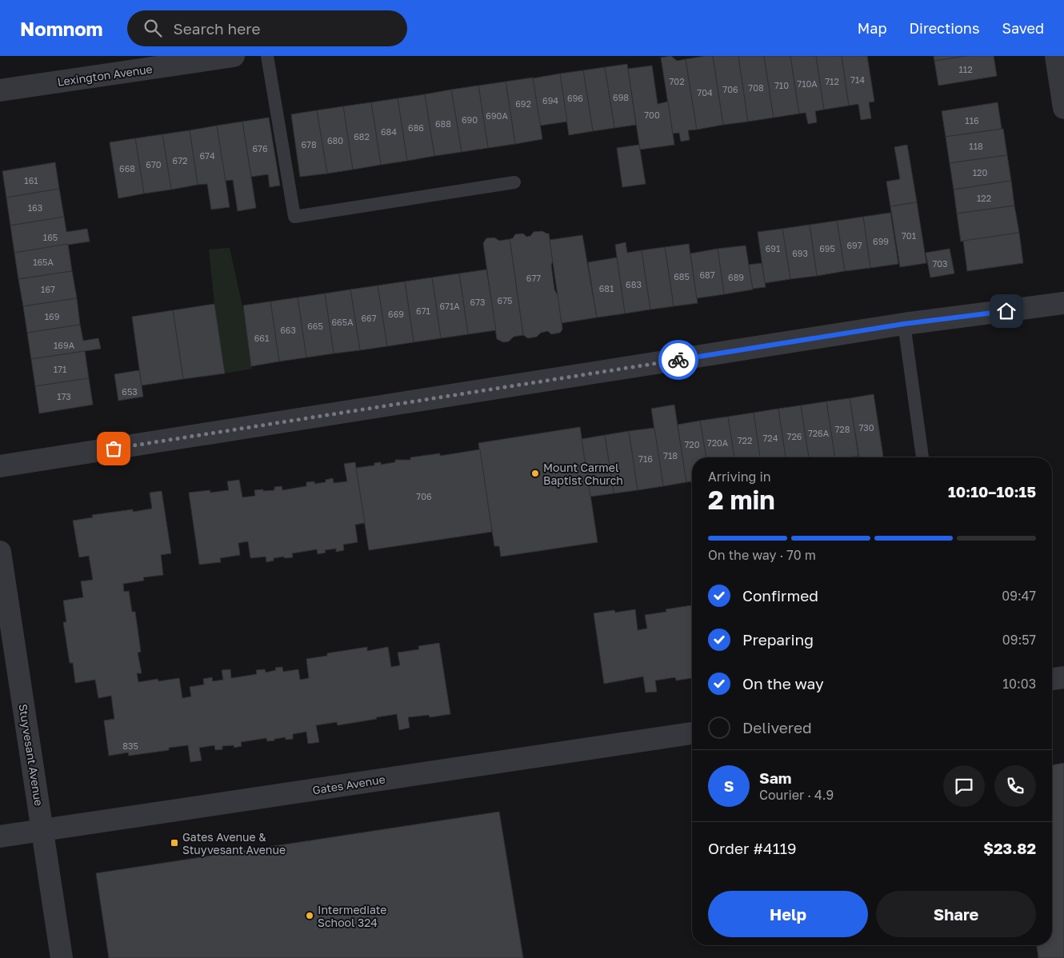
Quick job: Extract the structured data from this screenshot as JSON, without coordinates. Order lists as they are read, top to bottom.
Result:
{
  "streets": {
    "street": ["Lexington Avenue", "Stuyvesant Avenue", "Gates Avenue"]
  },
  "crossings": [
    ["Stuyvesant Avenue", "Gates Avenue"]
  ],
  "places": {
    "other": ["Mount Carmel Baptist Church", "Intermediate School 324"],
    "transit": ["Gates Avenue & Stuyvesant Avenue"]
  },
  "house_numbers": [
    "112",
    "714",
    "702",
    "712",
    "710A",
    "710",
    "708",
    "706",
    "704",
    "698",
    "696",
    "694",
    "692",
    "700",
    "690A",
    "690",
    "116",
    "688",
    "686",
    "684",
    "682",
    "680",
    "678",
    "118",
    "676",
    "674",
    "672",
    "670",
    "668",
    "120",
    "161",
    "122",
    "163",
    "701",
    "165",
    "699",
    "697",
    "691",
    "695",
    "693",
    "165A",
    "703",
    "687",
    "685",
    "689",
    "677",
    "683",
    "681",
    "167",
    "675",
    "673",
    "671A",
    "671",
    "669",
    "169",
    "667",
    "665A",
    "665",
    "663",
    "661",
    "169A",
    "171",
    "653",
    "173",
    "730",
    "728",
    "726A",
    "726",
    "724",
    "722",
    "720A",
    "720",
    "718",
    "716",
    "706",
    "835"
  ],
  "page": {
    "header": "Nomnom",
    "search": "Search here",
    "nav": ["Map", "Directions", "Saved"],
    "heading": ["2 min", "Arriving in", "10:10–10:15"],
    "panel": [
      "Sam",
      "Courier · 4.9",
      "Order #4119",
      "$23.82"
    ],
    "bar": "On the way · 70 m",
    "list": [
      ["Confirmed", "09:47"],
      ["Preparing", "09:57"],
      ["On the way", "10:03"],
      "Delivered"
    ],
    "round": "S",
    "buttons": ["Help", "Share"]
  }
}
